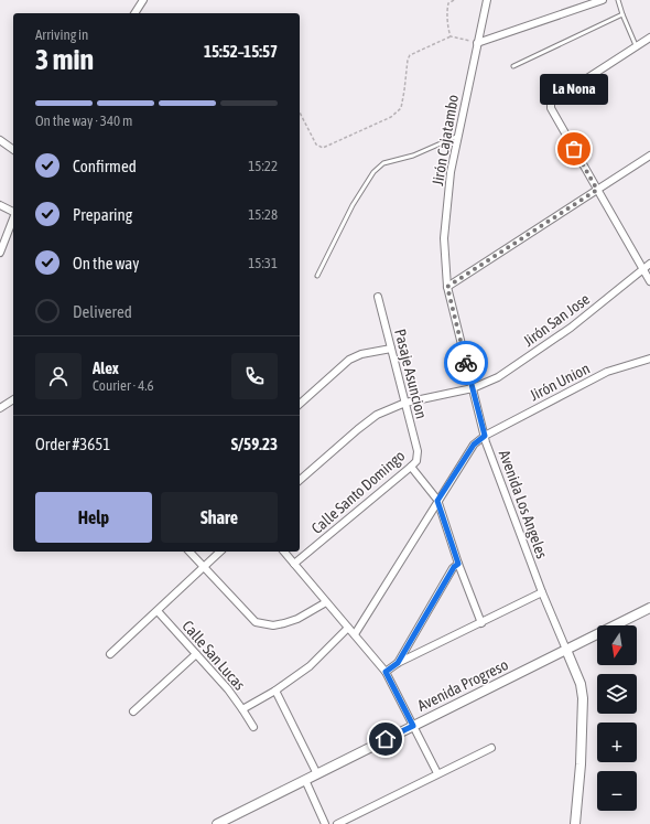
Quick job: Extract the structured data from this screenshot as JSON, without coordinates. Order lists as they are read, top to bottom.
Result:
{
  "streets": {
    "street": [
      "Jirón Cajatambo",
      "Jirón San Jose",
      "Pasaje Asuncion",
      "Jirón Union",
      "Calle Santo Domingo",
      "Avenida Los Angeles",
      "Calle San Lucas",
      "Avenida Progreso"
    ]
  },
  "crossings": [
    ["Jirón Cajatambo", "Avenida Los Angeles"],
    ["Jirón San Jose", "Pasaje Asuncion"],
    ["Jirón San Jose", "Avenida Los Angeles"],
    ["Pasaje Asuncion", "Calle Santo Domingo"],
    ["Jirón Union", "Avenida Los Angeles"],
    ["Avenida Los Angeles", "Avenida Progreso"]
  ],
  "places": ["La Nona"],
  "north": "bottom",
  "page": {
    "heading": ["3 min", "Arriving in", "15:52–15:57"],
    "panel": [
      "Alex",
      "Courier · 4.6",
      "Order #3651",
      "S/59.23"
    ],
    "bubble": "La Nona",
    "bar": "On the way · 340 m",
    "list": [
      ["Confirmed", "15:22"],
      ["Preparing", "15:28"],
      ["On the way", "15:31"],
      "Delivered"
    ],
    "buttons": ["Help", "Share"],
    "map_buttons": ["+", "−"]
  }
}
